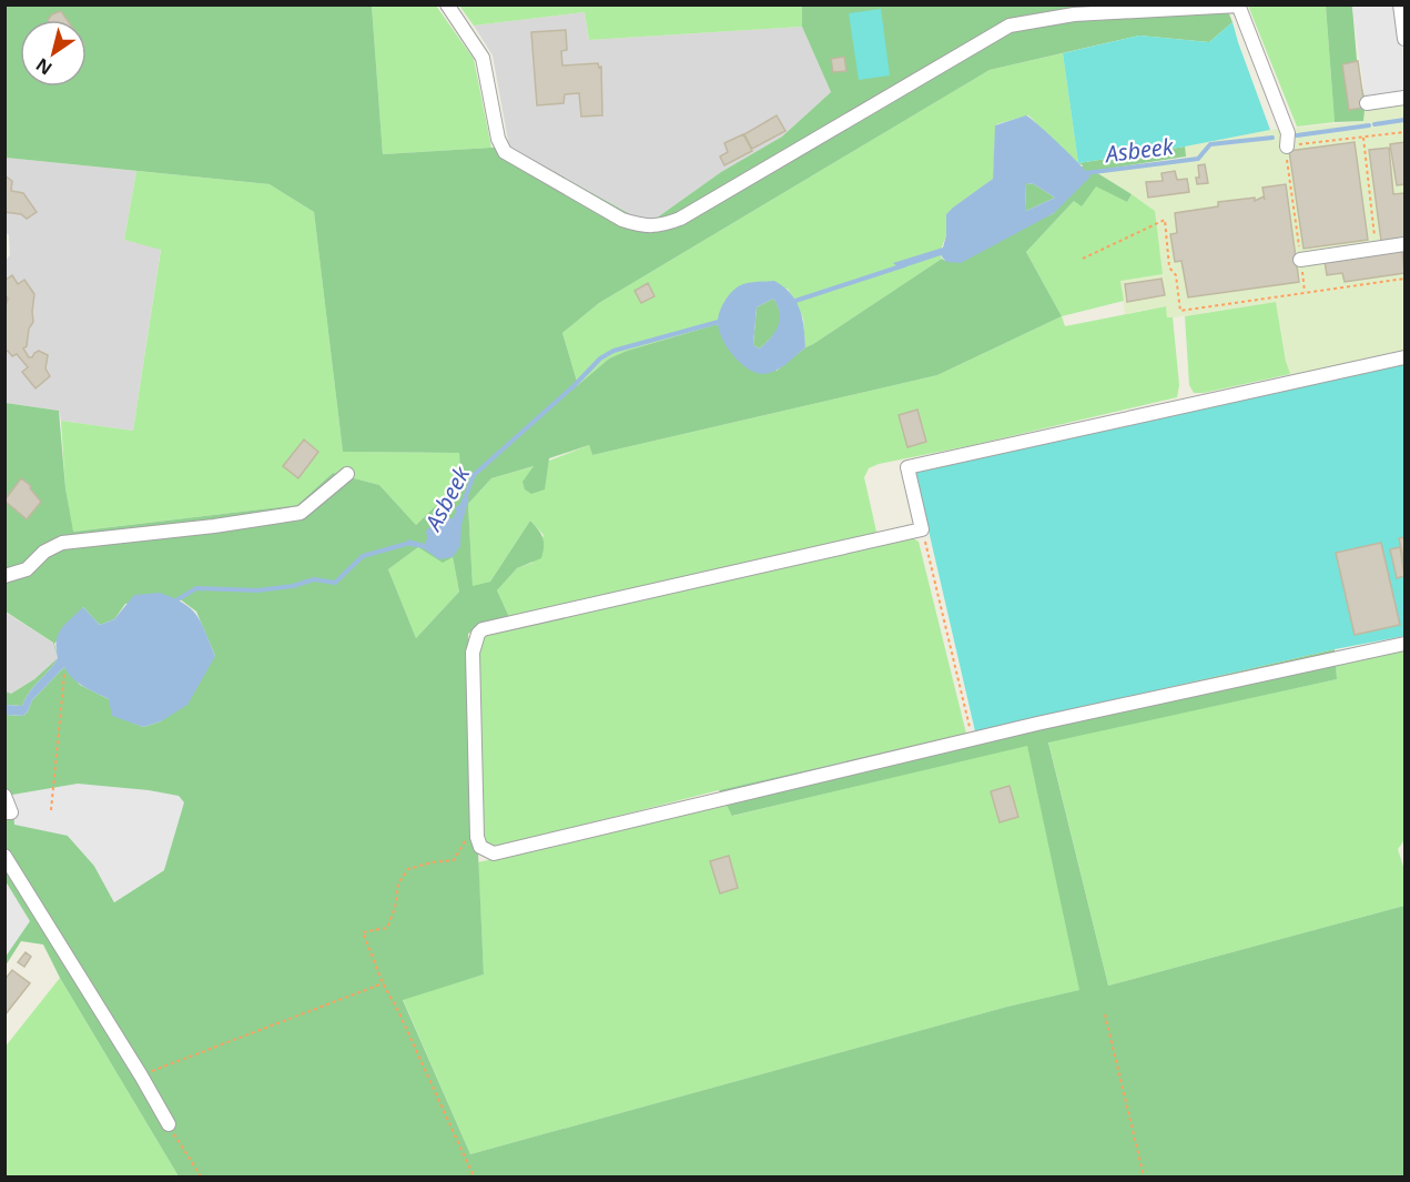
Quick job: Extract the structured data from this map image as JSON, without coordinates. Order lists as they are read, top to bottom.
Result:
{
  "water": ["Asbeek"],
  "north": "bottom left"
}
